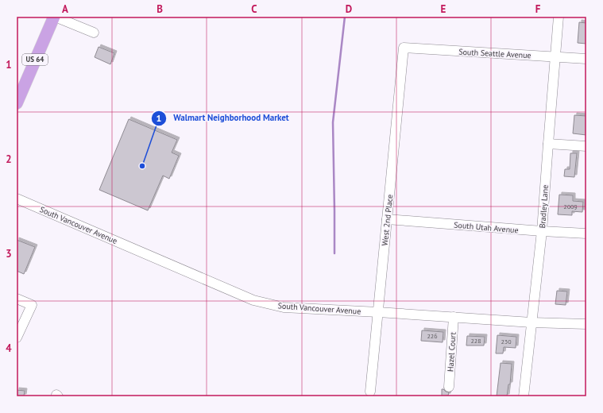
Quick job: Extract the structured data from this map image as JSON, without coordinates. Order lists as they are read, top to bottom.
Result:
{
  "streets": {
    "main road": ["US 64"],
    "street": [
      "South Seattle Avenue",
      "Bradley Lane",
      "West 2nd Place",
      "South Vancouver Avenue",
      "South Utah Avenue",
      "Hazel Court"
    ]
  },
  "crossings": [
    ["South Seattle Avenue", "Bradley Lane"],
    ["South Seattle Avenue", "West 2nd Place"],
    ["Bradley Lane", "South Vancouver Avenue"],
    ["Bradley Lane", "South Utah Avenue"],
    ["West 2nd Place", "South Vancouver Avenue"],
    ["West 2nd Place", "South Utah Avenue"],
    ["South Vancouver Avenue", "Hazel Court"]
  ],
  "places": ["Walmart Neighborhood Market"],
  "house_numbers": [
    "2009",
    "226",
    "228",
    "230"
  ],
  "grid": {
    "columns": [
      "A",
      "B",
      "C",
      "D",
      "E",
      "F"
    ],
    "rows": [
      "1",
      "2",
      "3",
      "4"
    ]
  }
}
